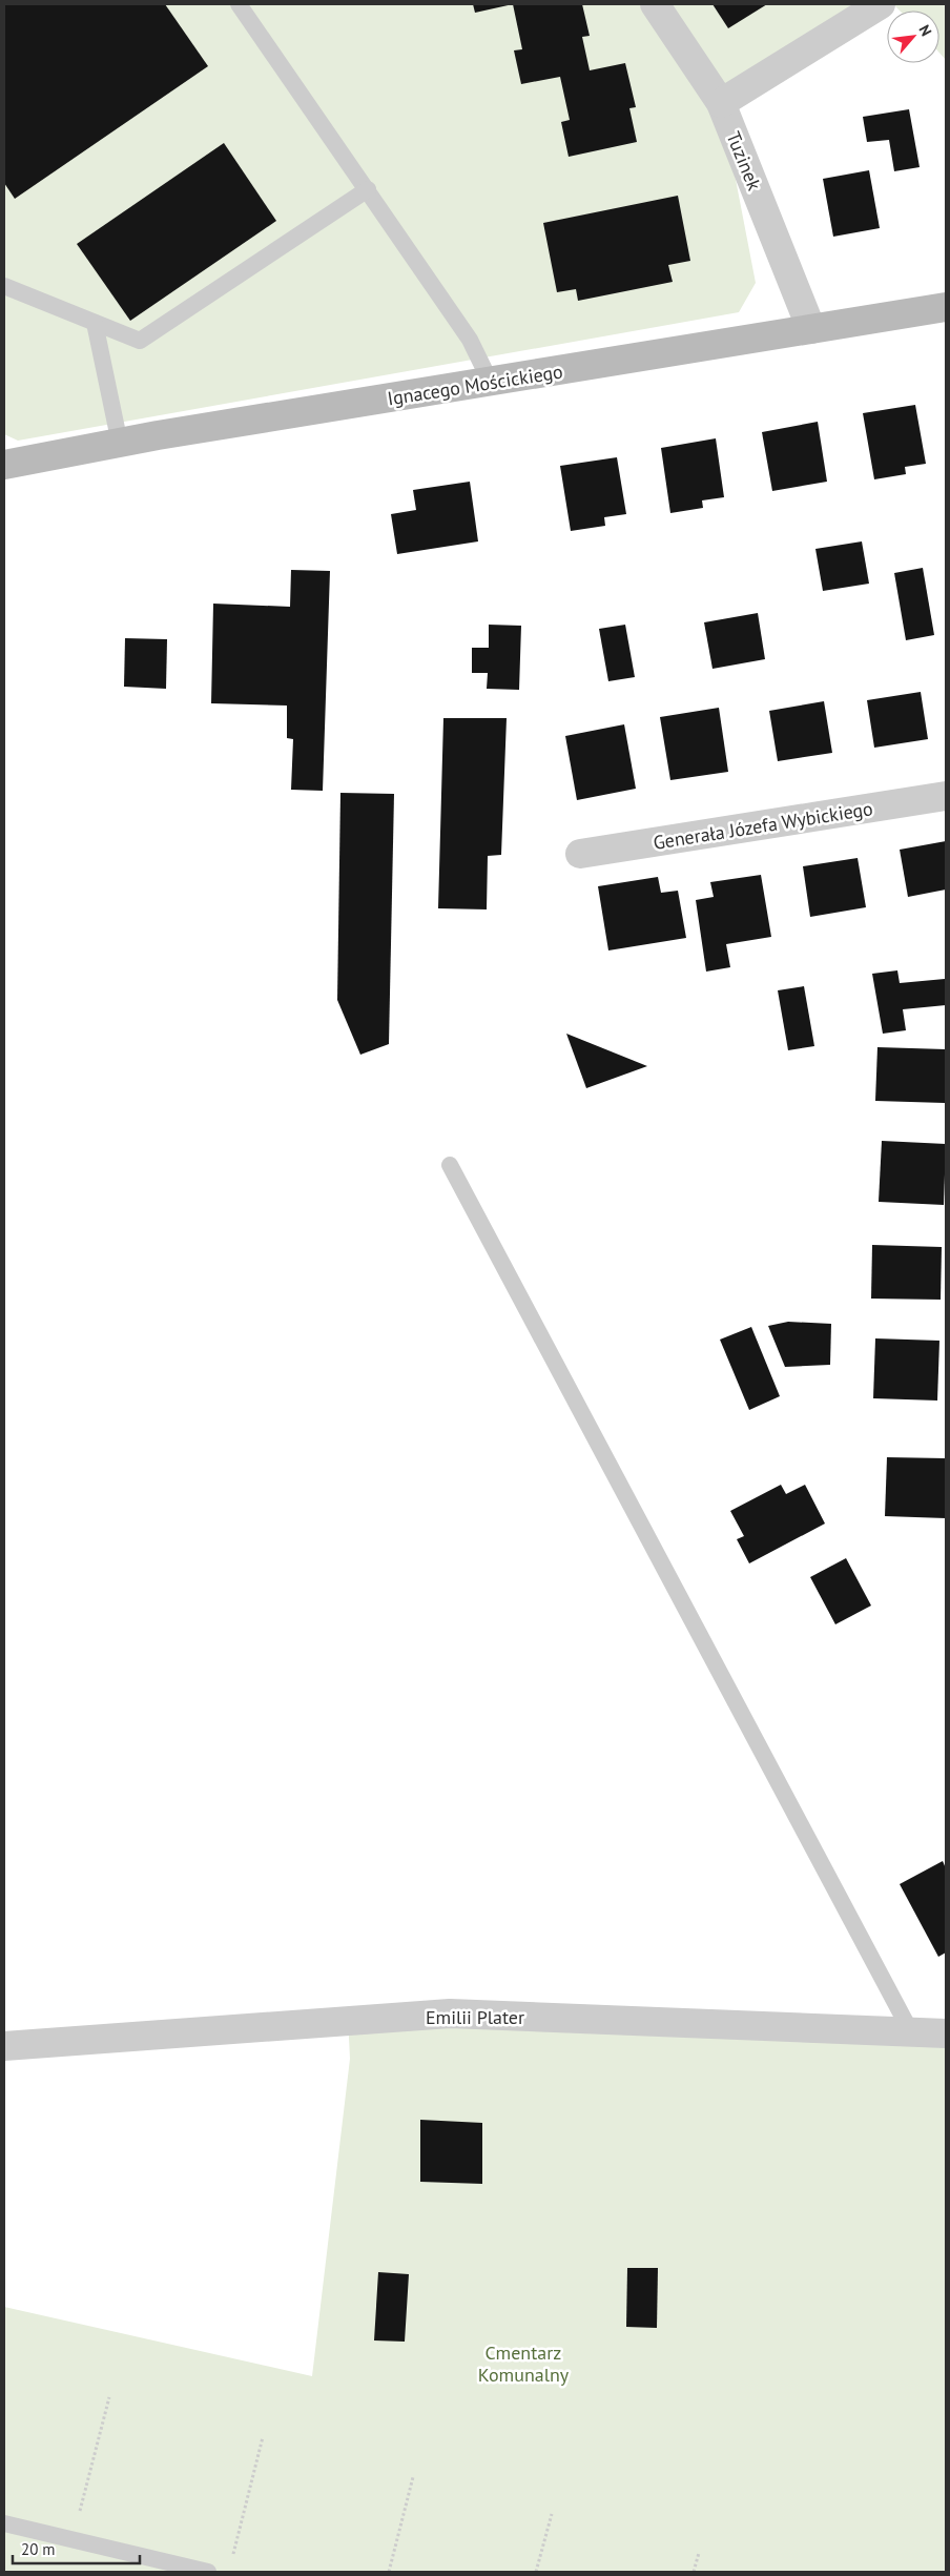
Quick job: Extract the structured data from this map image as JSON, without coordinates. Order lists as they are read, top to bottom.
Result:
{
  "streets": {
    "street": [
      "Tuzinek",
      "Ignacego Mościckiego",
      "Generała Józefa Wybickiego",
      "Emilii Plater"
    ]
  },
  "crossings": [
    ["Tuzinek", "Ignacego Mościckiego"]
  ],
  "parks": ["Cmentarz Komunalny"],
  "scale_bar": "20 m",
  "north": "top right"
}
